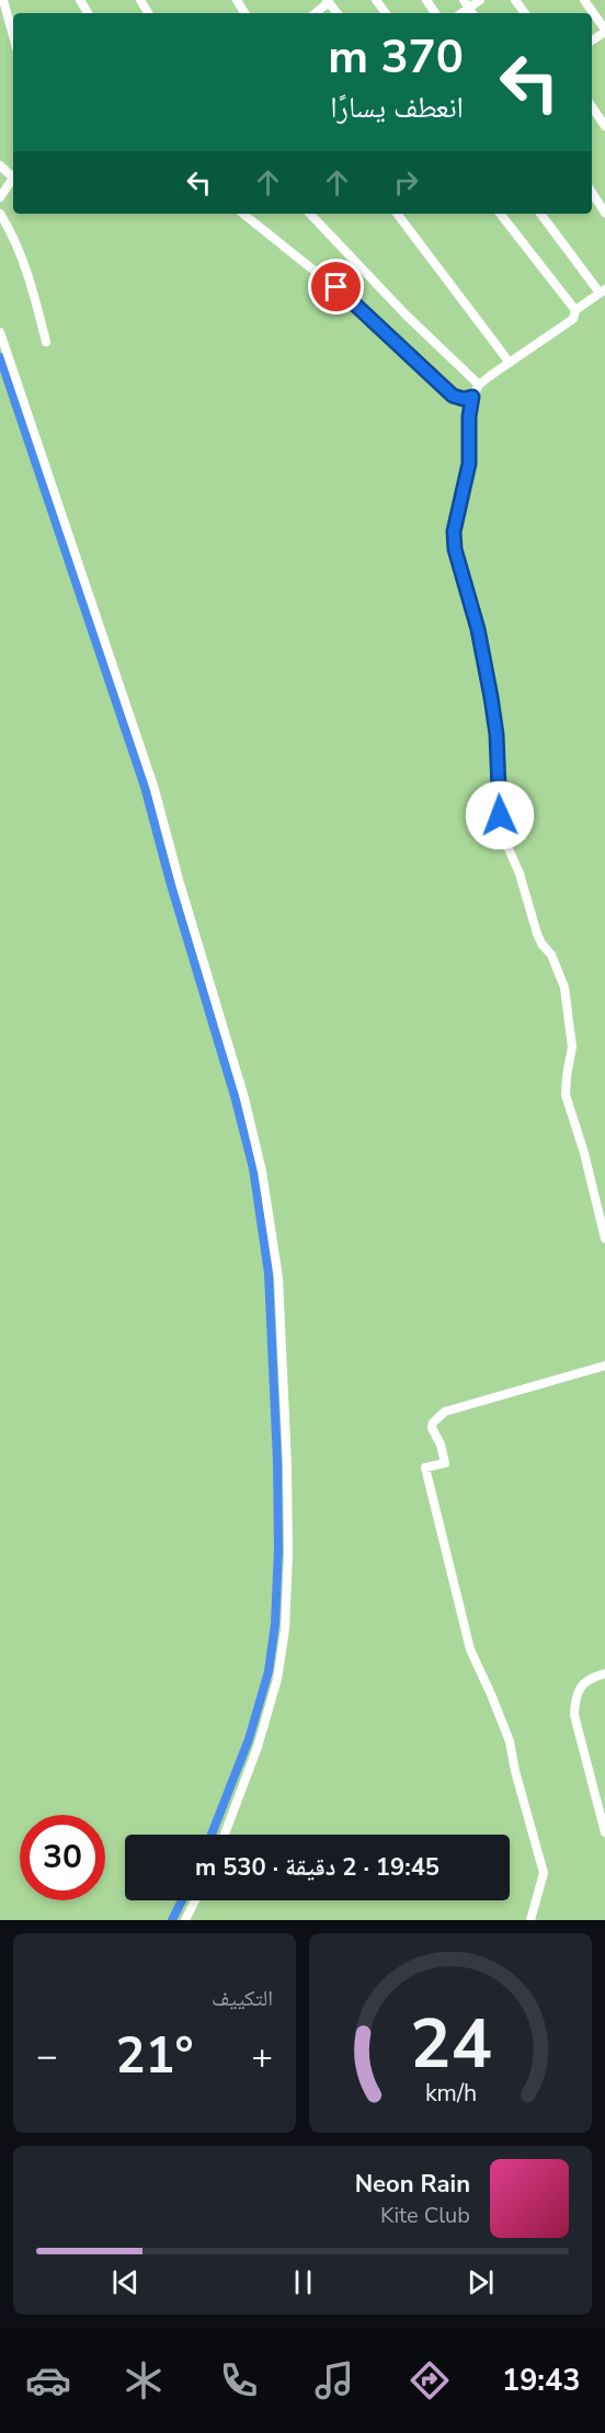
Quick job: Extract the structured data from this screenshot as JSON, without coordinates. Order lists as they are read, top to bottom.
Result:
{
  "page": {
    "turn": ["370 m", "انعطف يسارًا"],
    "limit": "30",
    "trip": "19:45 · 2 دقيقة · 530 m",
    "tile": "التكييف",
    "heat": ["−", "21°", "+"],
    "song": ["Neon Rain", "Kite Club"],
    "tabs": "19:43",
    "gauge": ["24", "km/h"]
  }
}
